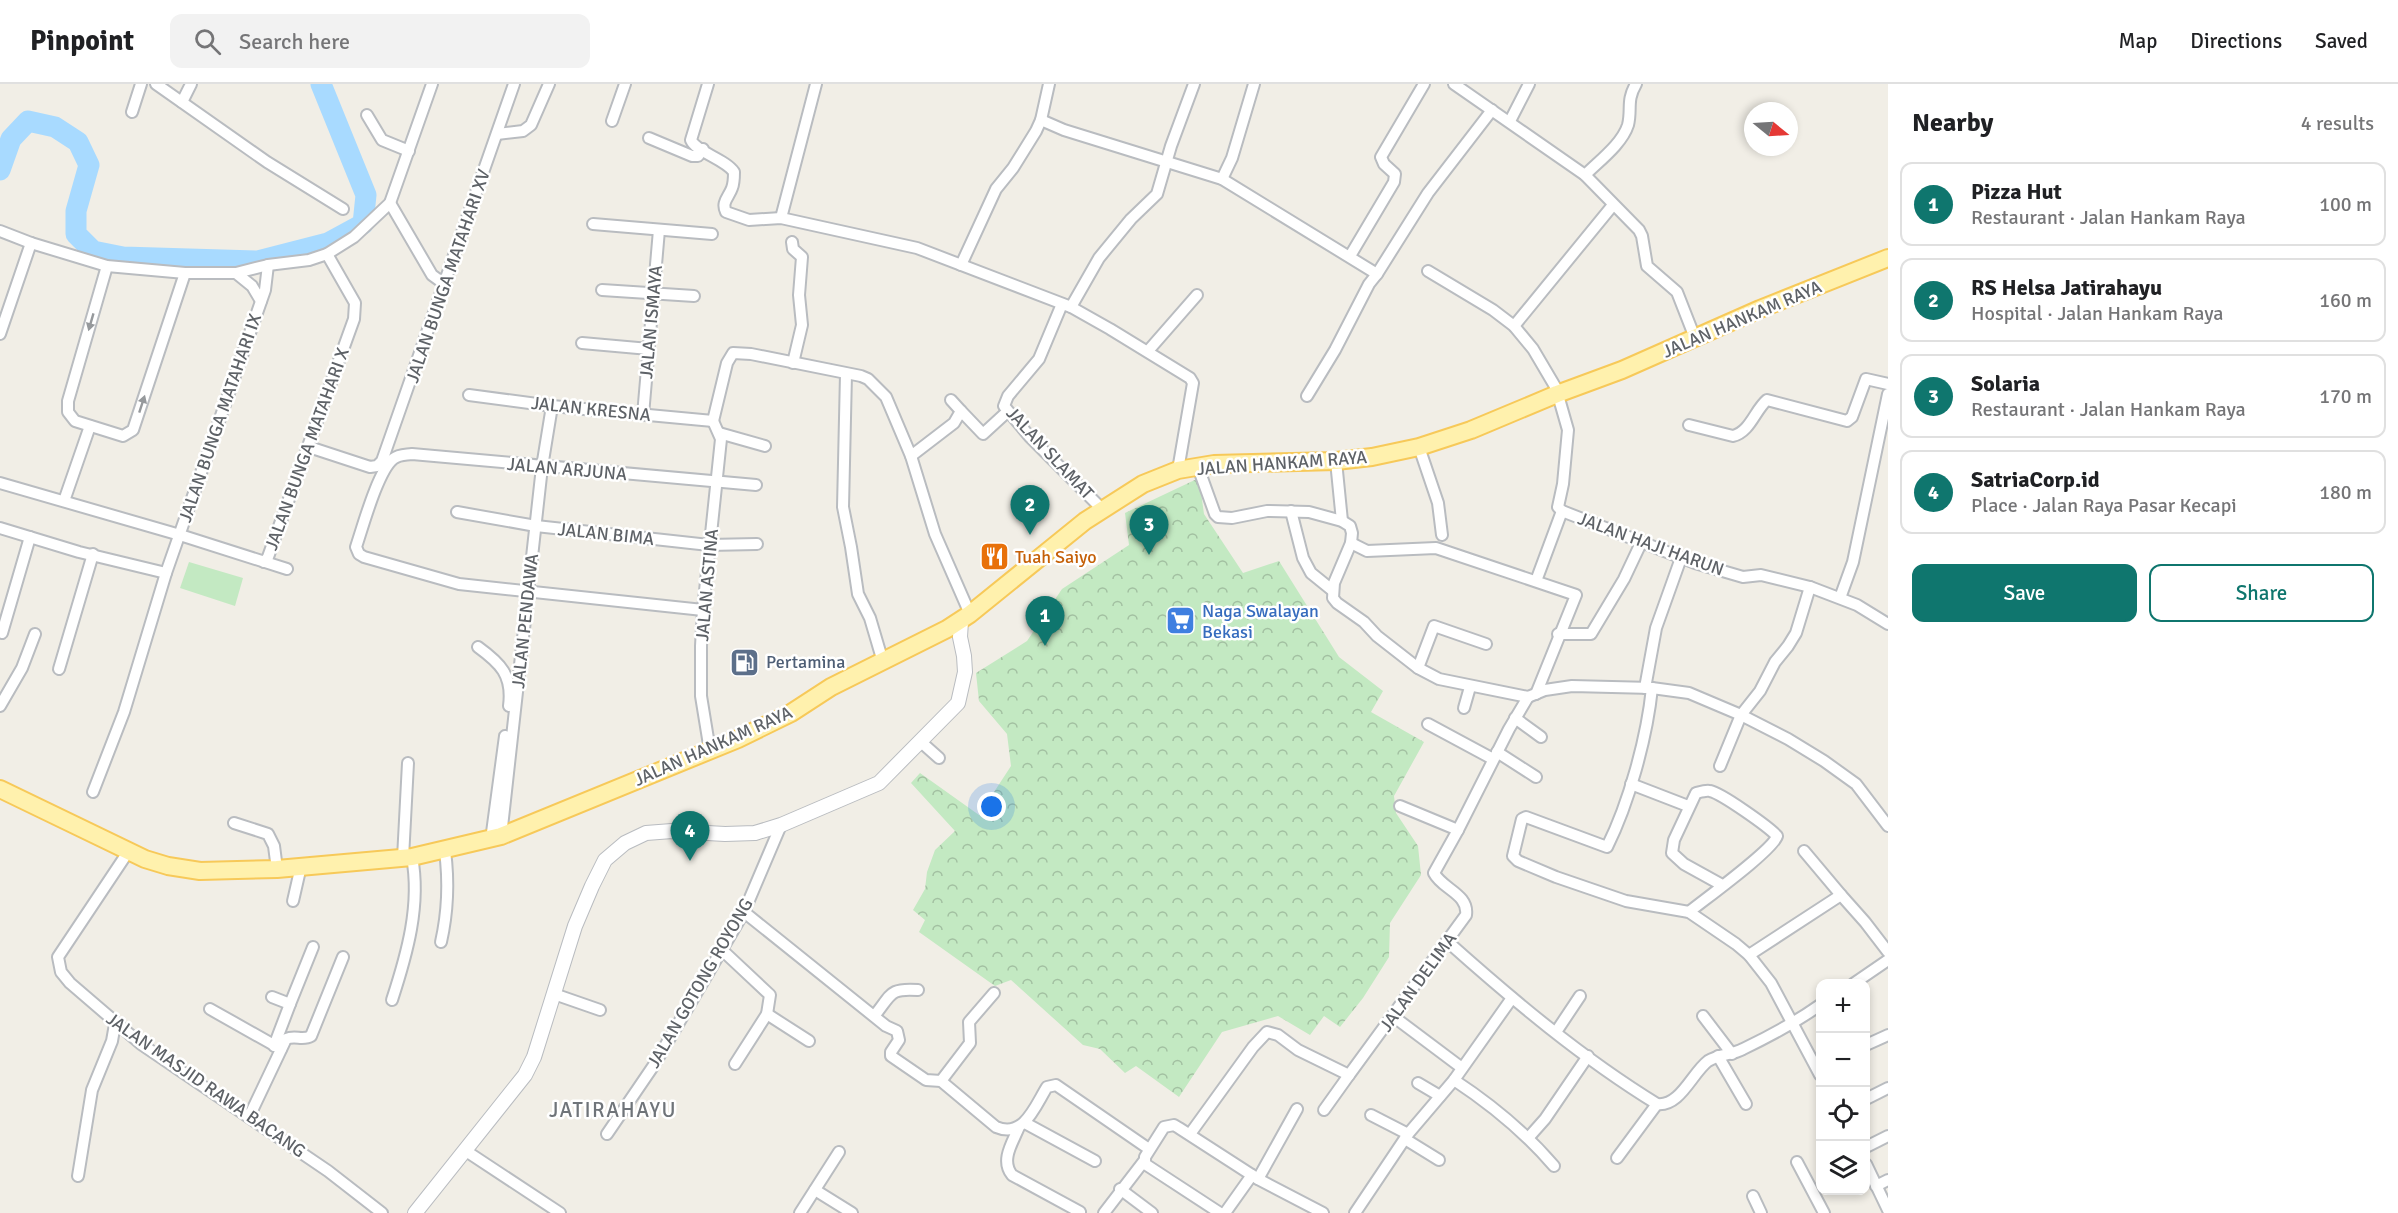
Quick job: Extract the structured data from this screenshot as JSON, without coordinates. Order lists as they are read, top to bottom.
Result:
{
  "streets": {
    "main road": ["JALAN HANKAM RAYA"],
    "street": [
      "JALAN BUNGA MATAHARI XV",
      "JALAN ISMAYA",
      "JALAN KRESNA",
      "JALAN BUNGA MATAHARI IX",
      "JALAN BUNGA MATAHARI X",
      "JALAN SLAMAT",
      "JALAN ARJUNA",
      "JALAN BIMA",
      "JALAN HAJI HARUN",
      "JALAN ASTINA",
      "JALAN PENDAWA",
      "JALAN DELIMA",
      "JALAN GOTONG ROYONG",
      "JALAN MASJID RAWA BACANG"
    ]
  },
  "crossings": [
    ["JALAN BUNGA MATAHARI XV", "JALAN ARJUNA"],
    ["JALAN BUNGA MATAHARI XV", "JALAN PENDAWA"],
    ["JALAN HANKAM RAYA", "JALAN SLAMAT"],
    ["JALAN HANKAM RAYA", "JALAN HAJI HARUN"],
    ["JALAN HANKAM RAYA", "JALAN ASTINA"],
    ["JALAN HANKAM RAYA", "JALAN PENDAWA"],
    ["JALAN HANKAM RAYA", "JALAN MASJID RAWA BACANG"],
    ["JALAN ISMAYA", "JALAN KRESNA"],
    ["JALAN KRESNA", "JALAN ASTINA"],
    ["JALAN KRESNA", "JALAN PENDAWA"],
    ["JALAN BUNGA MATAHARI IX", "JALAN BUNGA MATAHARI X"],
    ["JALAN ARJUNA", "JALAN ASTINA"],
    ["JALAN ARJUNA", "JALAN PENDAWA"],
    ["JALAN BIMA", "JALAN ASTINA"],
    ["JALAN BIMA", "JALAN PENDAWA"]
  ],
  "districts": ["JATIRAHAYU"],
  "places": {
    "restaurant": ["Tuah Saiyo"],
    "supermarket": ["Naga Swalayan Bekasi"],
    "fuel station": ["Pertamina"]
  },
  "north": "right",
  "page": {
    "header": "Pinpoint",
    "search": "Search here",
    "nav": ["Map", "Directions", "Saved"],
    "heading": ["Nearby", "4 results"],
    "list": [
      {
        "mark": "1",
        "name": "Pizza Hut",
        "note": "Restaurant · Jalan Hankam Raya",
        "value": "100 m"
      },
      {
        "mark": "2",
        "name": "RS Helsa Jatirahayu",
        "note": "Hospital · Jalan Hankam Raya",
        "value": "160 m"
      },
      {
        "mark": "3",
        "name": "Solaria",
        "note": "Restaurant · Jalan Hankam Raya",
        "value": "170 m"
      },
      {
        "mark": "4",
        "name": "SatriaCorp.id",
        "note": "Place · Jalan Raya Pasar Kecapi",
        "value": "180 m"
      }
    ],
    "pins": [
      "2",
      "3",
      "1",
      "4"
    ],
    "buttons": ["Save", "Share"],
    "map_buttons": ["+", "−"]
  }
}
